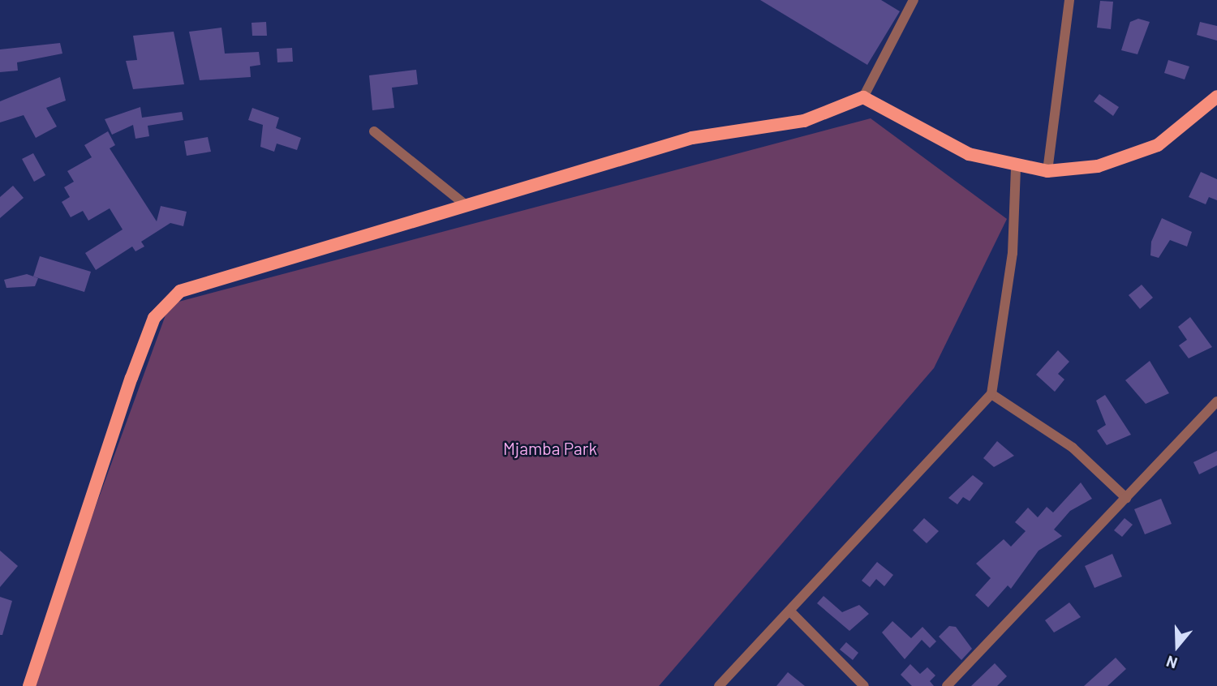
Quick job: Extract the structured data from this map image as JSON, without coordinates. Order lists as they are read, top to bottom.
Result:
{
  "parks": ["Mjamba Park"],
  "north": "bottom"
}
